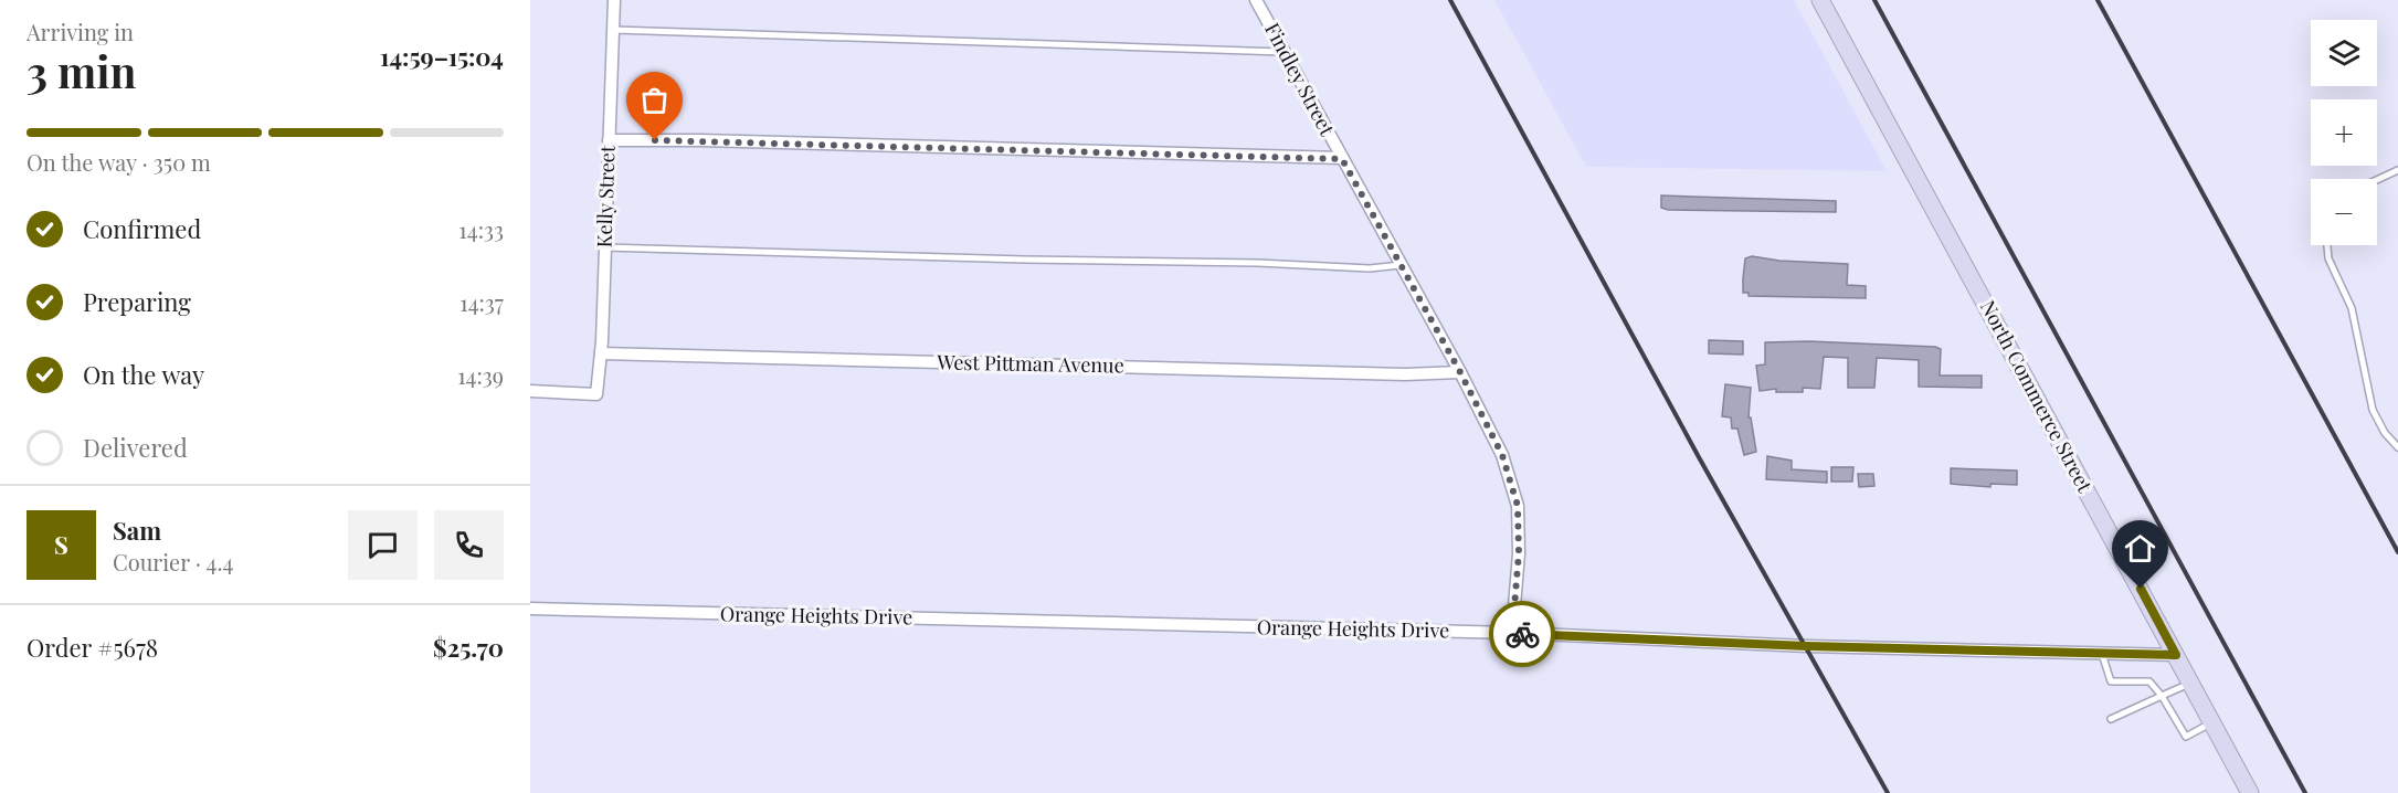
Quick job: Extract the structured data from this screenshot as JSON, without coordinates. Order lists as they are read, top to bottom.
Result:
{
  "streets": {
    "main road": ["North Commerce Street"],
    "street": [
      "Findley Street",
      "Kelly Street",
      "West Pittman Avenue",
      "Orange Heights Drive"
    ]
  },
  "crossings": [
    ["Findley Street", "West Pittman Avenue"],
    ["Findley Street", "Orange Heights Drive"],
    ["Kelly Street", "West Pittman Avenue"],
    ["North Commerce Street", "Orange Heights Drive"]
  ],
  "page": {
    "heading": ["3 min", "Arriving in", "14:59–15:04"],
    "panel": [
      "Sam",
      "Courier · 4.4",
      "Order #5678",
      "$25.70"
    ],
    "map_buttons": ["+", "−"],
    "bar": "On the way · 350 m",
    "list": [
      ["Confirmed", "14:33"],
      ["Preparing", "14:37"],
      ["On the way", "14:39"],
      "Delivered"
    ],
    "round": "S"
  }
}
